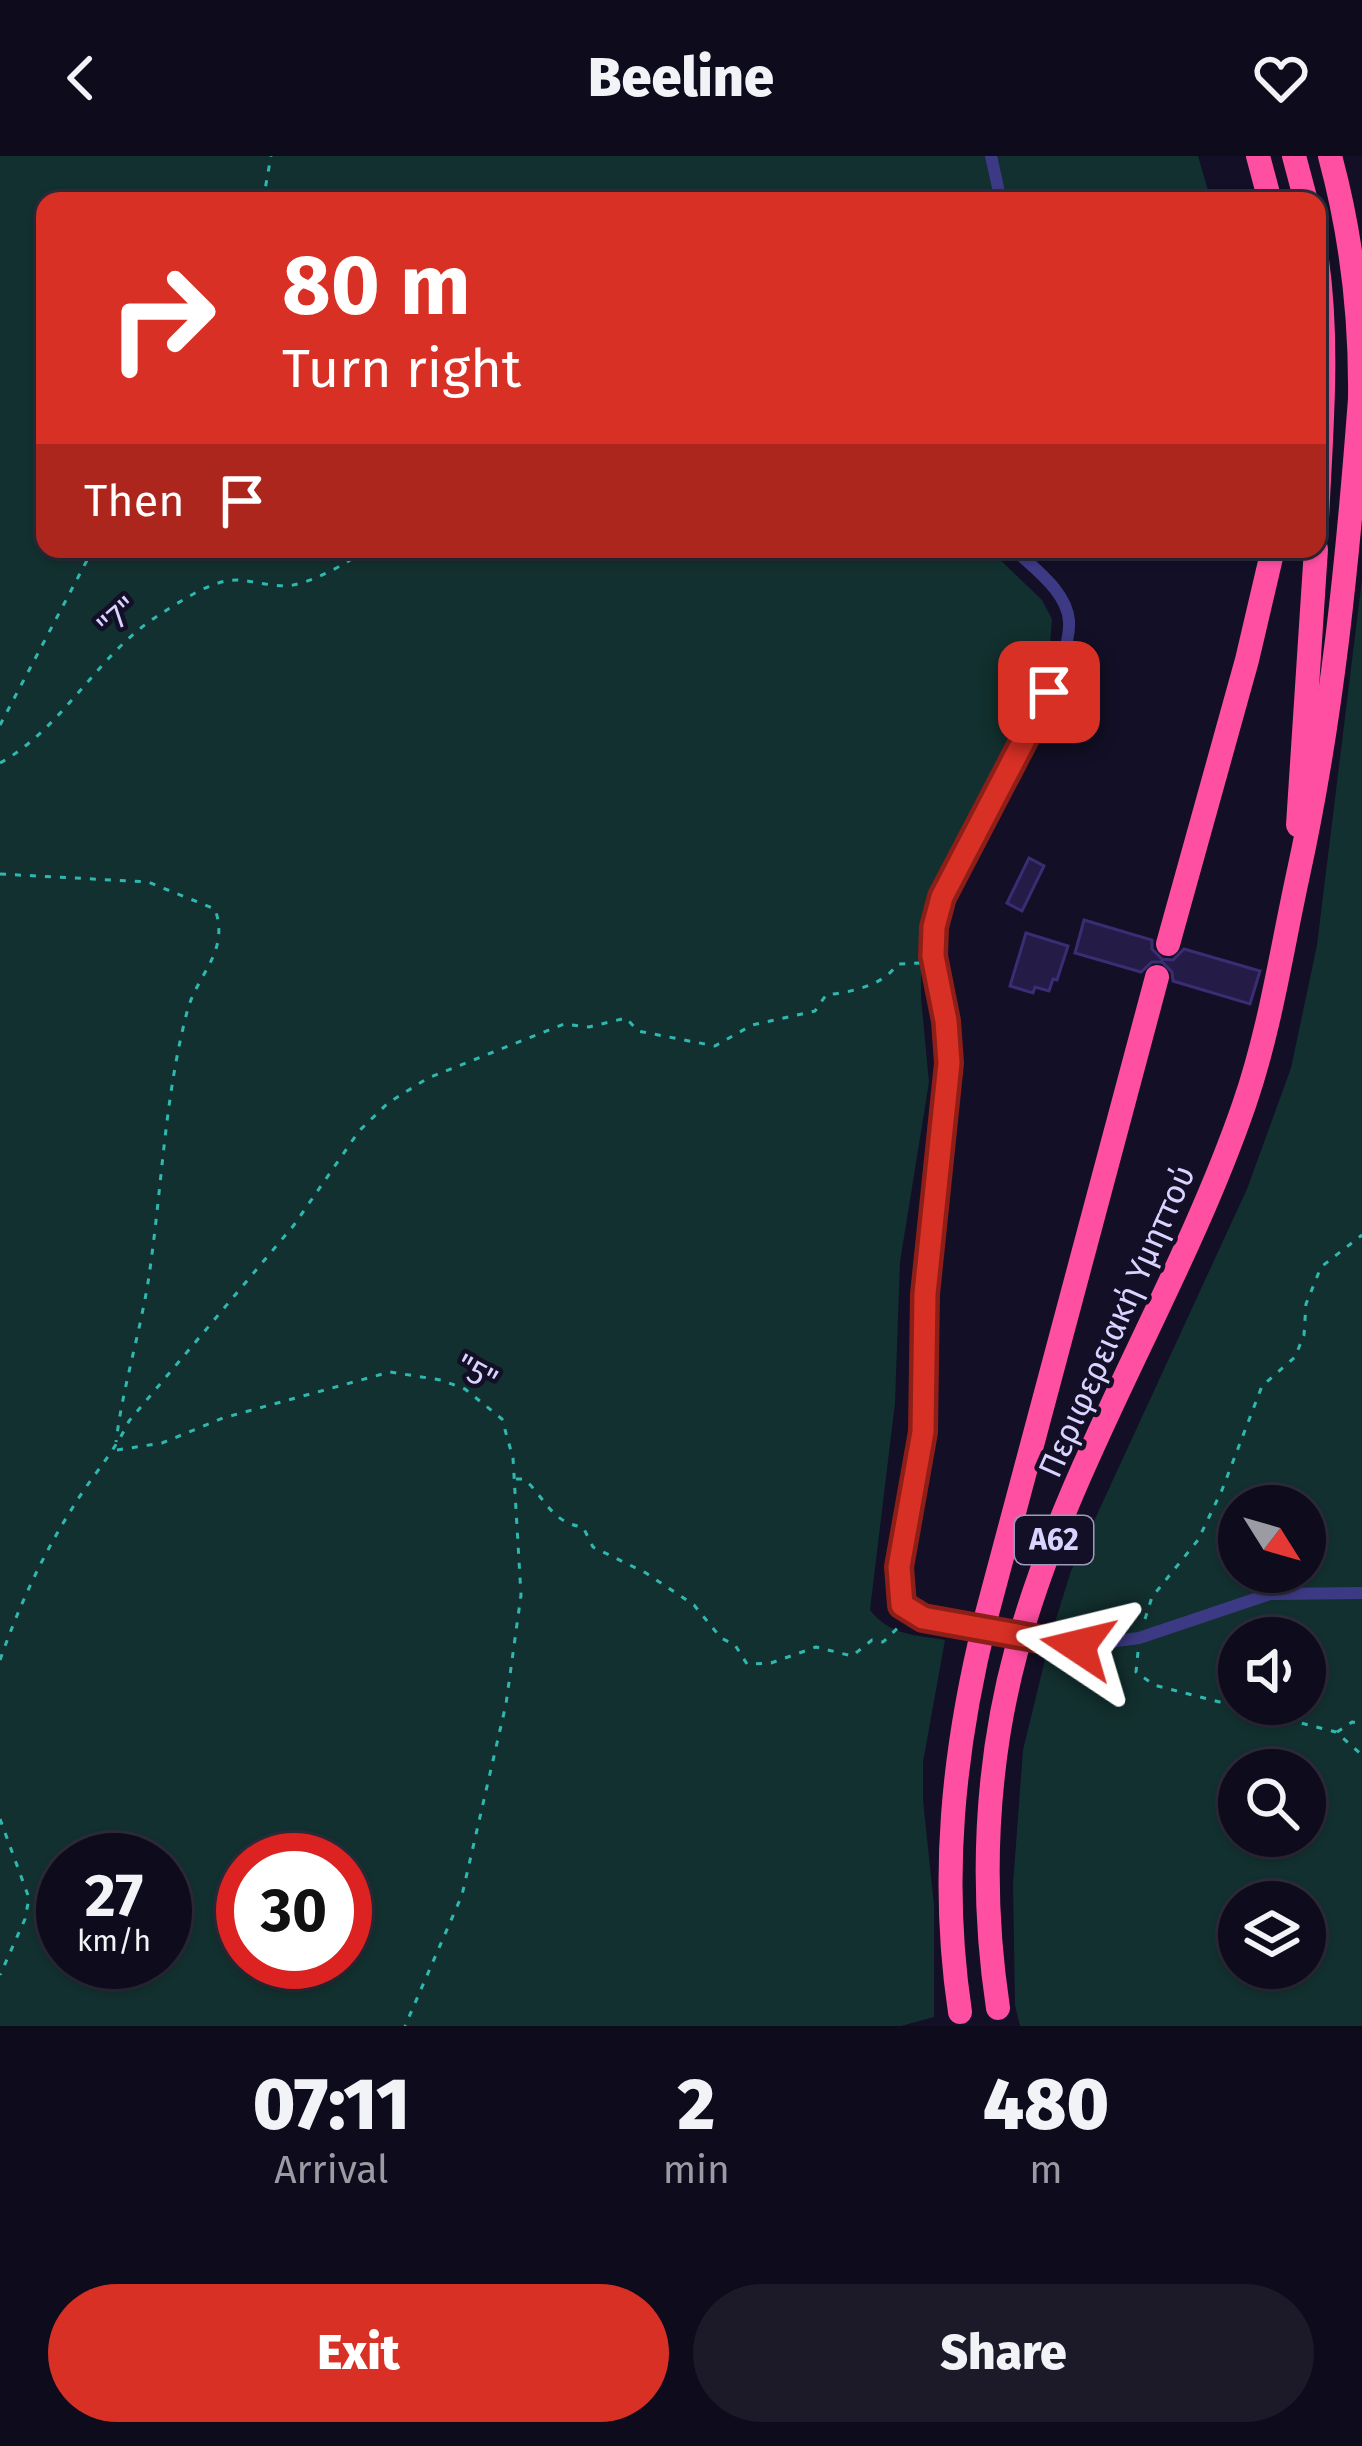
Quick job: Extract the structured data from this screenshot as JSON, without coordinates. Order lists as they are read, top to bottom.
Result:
{
  "streets": {
    "highway": ["Περιφερειακή Υμηττού", "Α62"],
    "path": ["\"7\"", "\"5\""]
  },
  "north": "bottom right",
  "page": {
    "header": "Beeline",
    "turn": ["80 m", "Turn right"],
    "then": "Then",
    "speed": "27 km/h",
    "limit": "30",
    "eta": [
      "07:11",
      "Arrival",
      "2",
      "min",
      "480",
      "m"
    ],
    "buttons": ["Exit", "Share"]
  }
}
